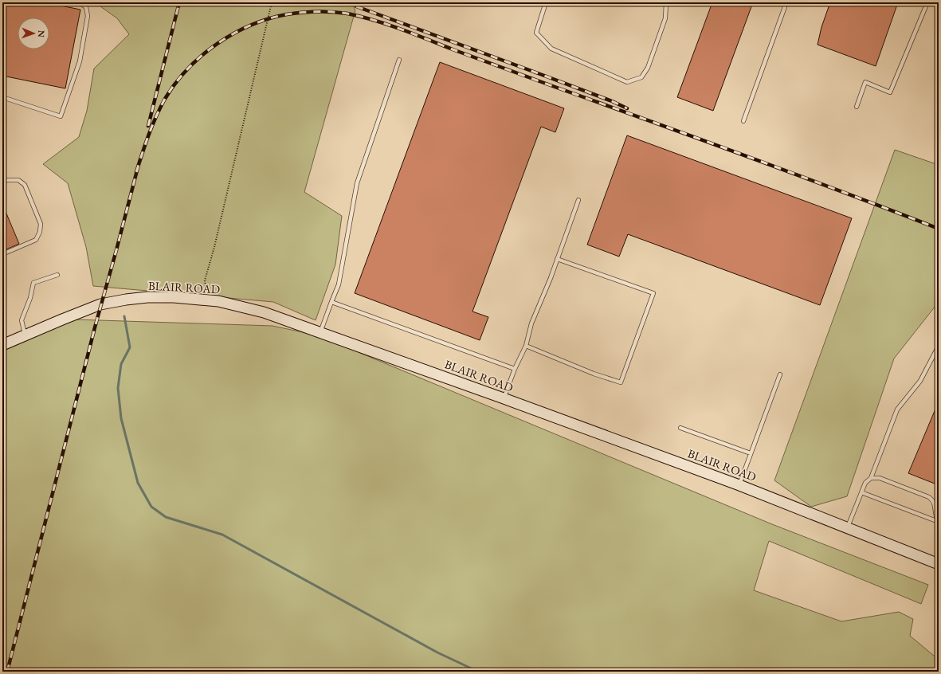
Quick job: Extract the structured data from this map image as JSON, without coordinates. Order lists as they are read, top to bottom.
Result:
{
  "streets": {
    "street": ["BLAIR ROAD"]
  },
  "north": "right"
}
